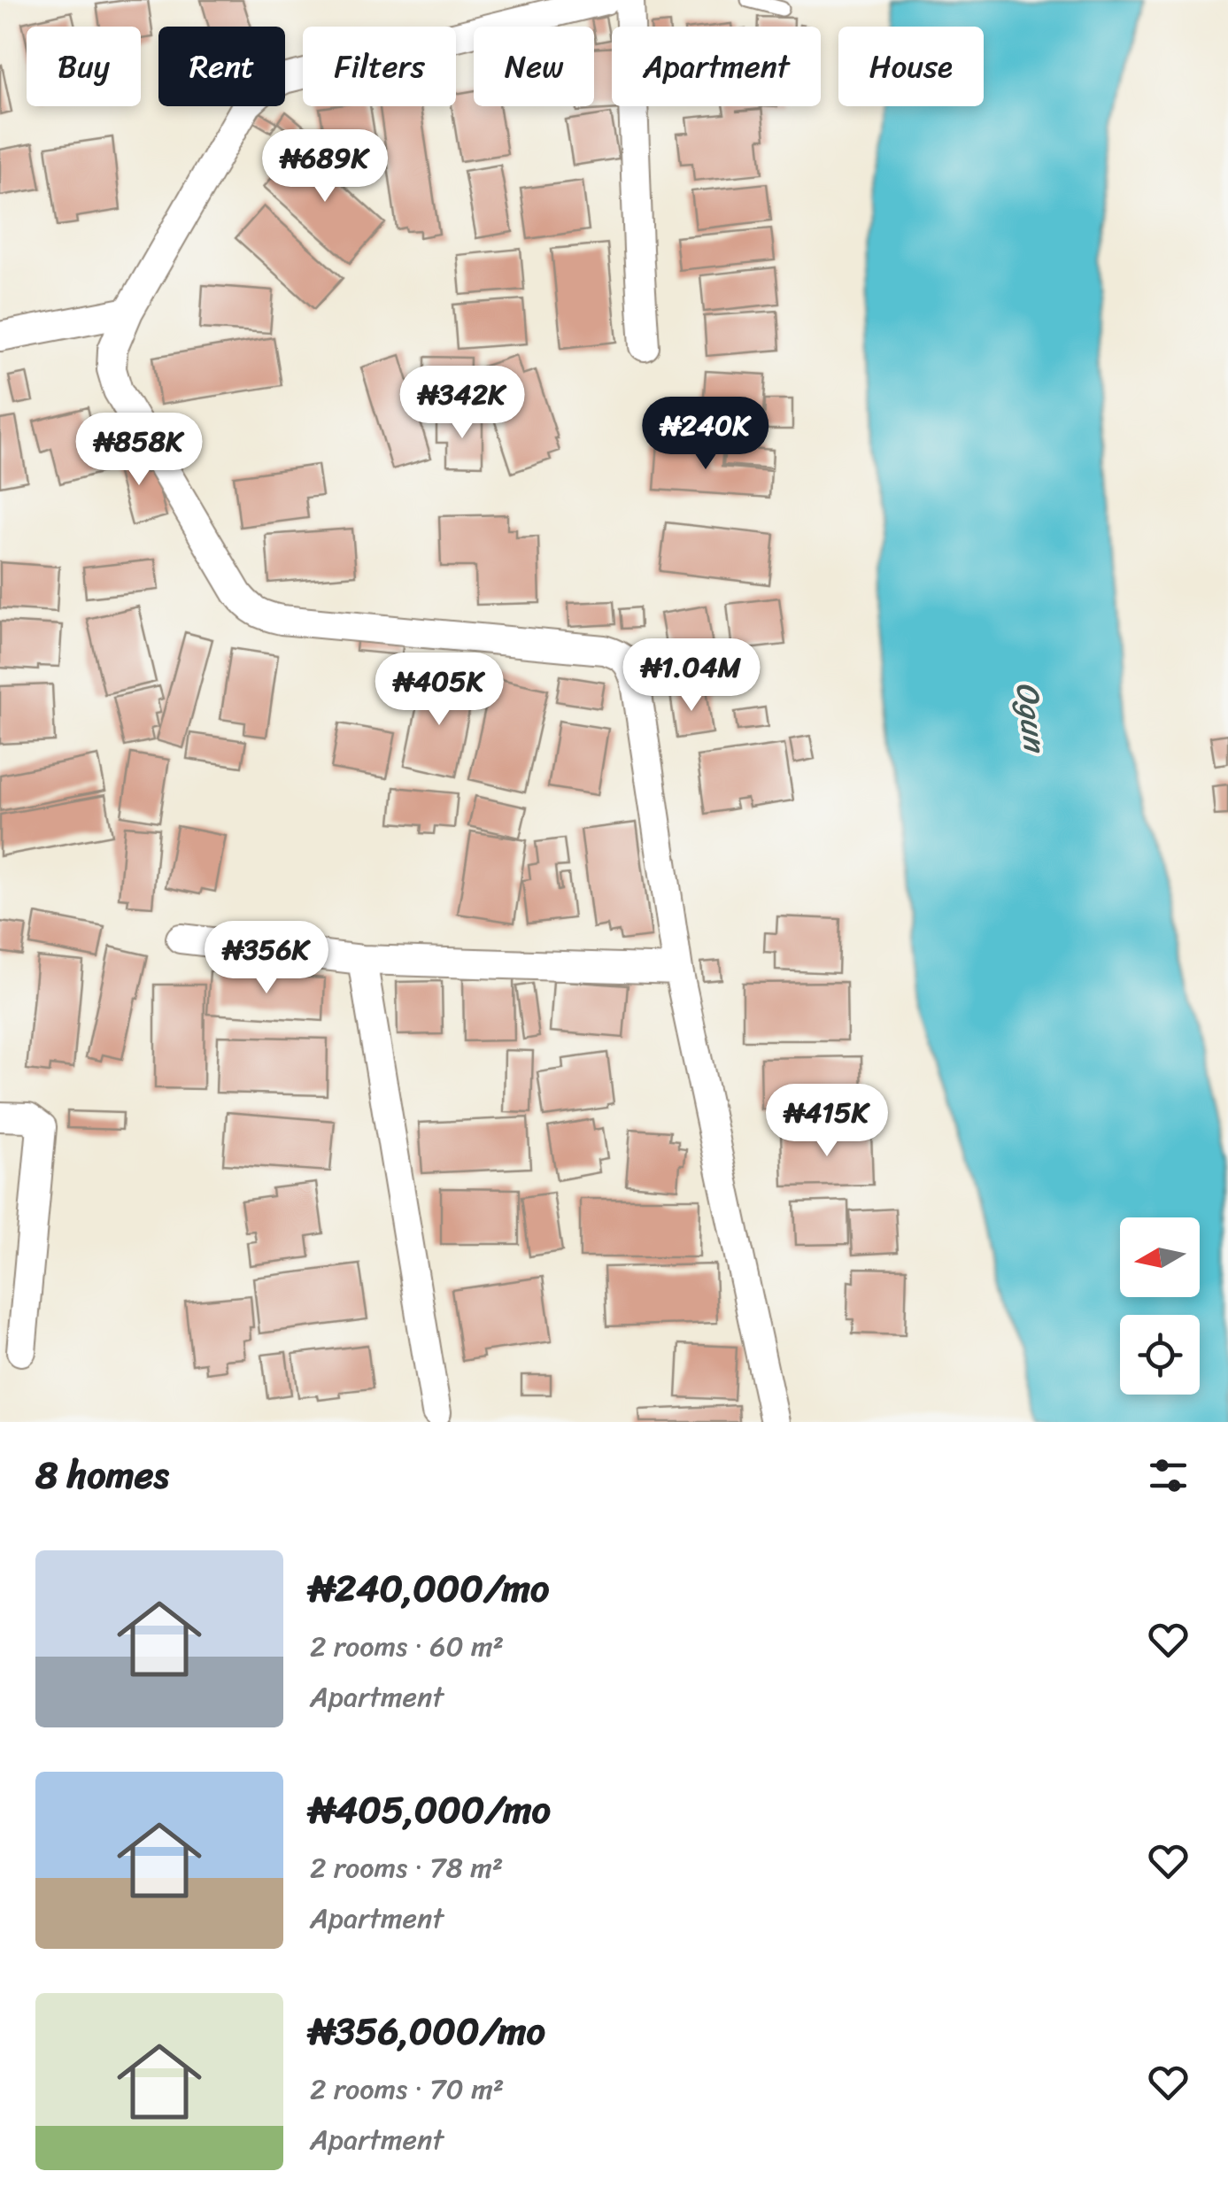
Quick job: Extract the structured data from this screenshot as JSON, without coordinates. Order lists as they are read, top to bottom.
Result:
{
  "water": ["Ogun"],
  "north": "left",
  "page": {
    "chip": [
      "Buy",
      "Rent",
      "Filters",
      "New",
      "Apartment",
      "House"
    ],
    "price": [
      "₦689K",
      "₦342K",
      "₦240K",
      "₦858K",
      "₦1.04M",
      "₦405K",
      "₦356K",
      "₦415K"
    ],
    "heading": "8 homes",
    "list": [
      {
        "name": "₦240,000/mo",
        "note": "2 rooms · 60 m² · Apartment"
      },
      {
        "name": "₦405,000/mo",
        "note": "2 rooms · 78 m² · Apartment"
      },
      {
        "name": "₦356,000/mo",
        "note": "2 rooms · 70 m² · Apartment"
      }
    ]
  }
}
